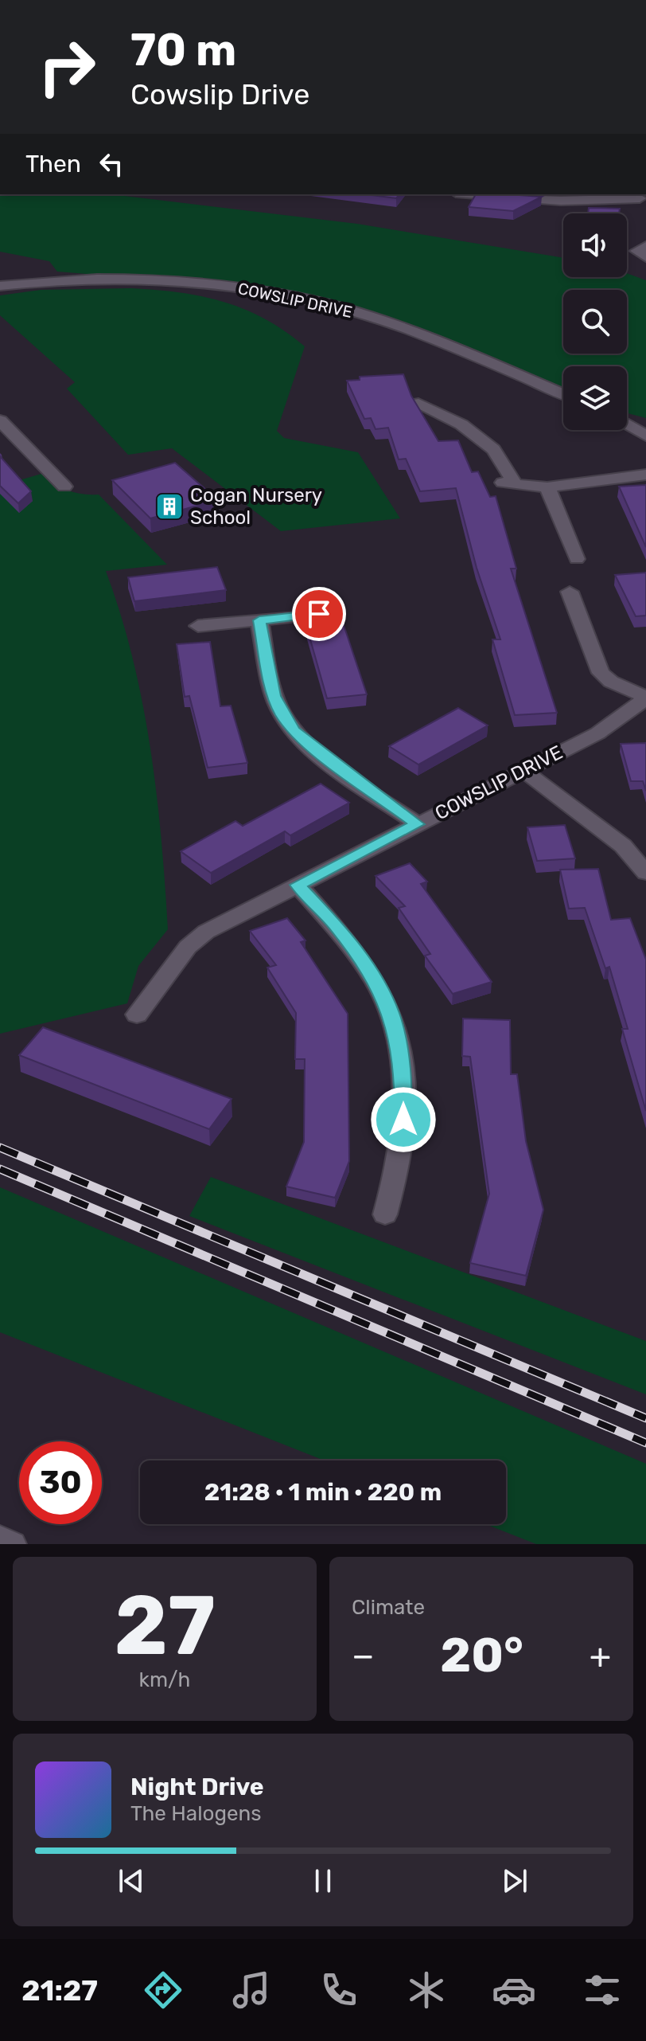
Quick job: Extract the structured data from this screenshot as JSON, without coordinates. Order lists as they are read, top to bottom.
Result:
{
  "streets": {
    "street": ["COWSLIP DRIVE"]
  },
  "places": {
    "building": ["Cogan Nursery School"]
  },
  "page": {
    "turn": ["70 m", "Cowslip Drive"],
    "then": "Then",
    "limit": "30",
    "trip": "21:28 · 1 min · 220 m",
    "tile": [
      ["27", "km/h"],
      "Climate"
    ],
    "heat": ["−", "20°", "+"],
    "song": ["Night Drive", "The Halogens"],
    "tabs": "21:27"
  }
}
